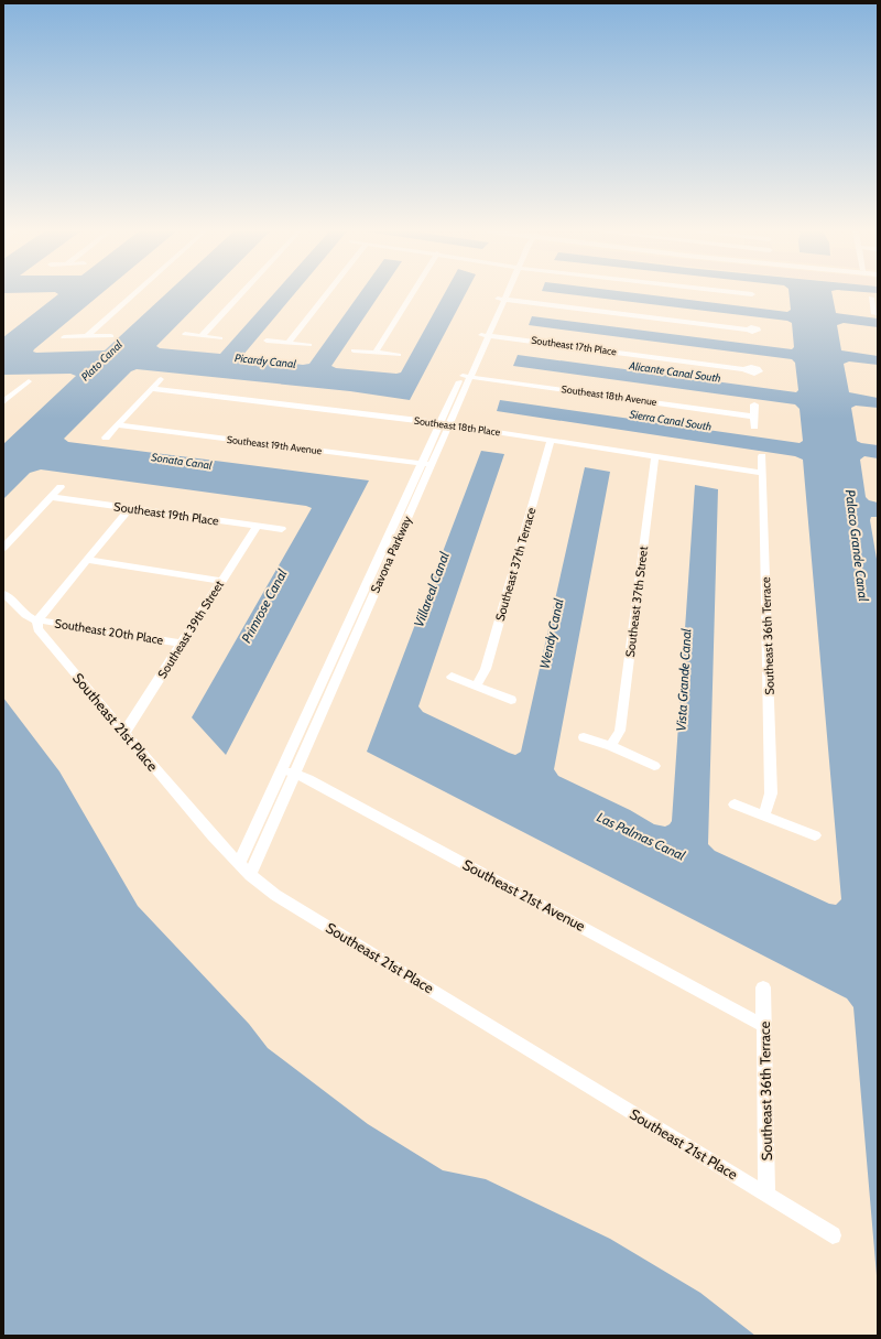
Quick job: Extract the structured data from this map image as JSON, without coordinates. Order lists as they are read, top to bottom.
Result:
{
  "streets": {
    "street": [
      "Southeast 17th Place",
      "Southeast 18th Avenue",
      "Southeast 18th Place",
      "Southeast 19th Avenue",
      "Southeast 19th Place",
      "Savona Parkway",
      "Southeast 37th Terrace",
      "Southeast 37th Street",
      "Southeast 39th Street",
      "Southeast 20th Place",
      "Southeast 36th Terrace",
      "Southeast 21st Place",
      "Southeast 21st Avenue"
    ]
  },
  "crossings": [
    ["Southeast 17th Place", "Savona Parkway"],
    ["Southeast 18th Avenue", "Savona Parkway"],
    ["Southeast 18th Place", "Savona Parkway"],
    ["Southeast 18th Place", "Southeast 37th Terrace"],
    ["Southeast 18th Place", "Southeast 37th Street"],
    ["Southeast 18th Place", "Southeast 36th Terrace"],
    ["Southeast 19th Avenue", "Savona Parkway"],
    ["Southeast 19th Place", "Southeast 39th Street"],
    ["Savona Parkway", "Southeast 21st Place"],
    ["Savona Parkway", "Southeast 21st Avenue"],
    ["Southeast 39th Street", "Southeast 20th Place"],
    ["Southeast 39th Street", "Southeast 21st Place"],
    ["Southeast 20th Place", "Southeast 21st Place"],
    ["Southeast 36th Terrace", "Southeast 21st Place"],
    ["Southeast 36th Terrace", "Southeast 21st Avenue"]
  ],
  "water": [
    "Plato Canal",
    "Picardy Canal",
    "Alicante Canal South",
    "Sierra Canal South",
    "Sonata Canal",
    "Palaco Grande Canal",
    "Villareal Canal",
    "Primrose Canal",
    "Wendy Canal",
    "Vista Grande Canal",
    "Las Palmas Canal"
  ]
}
